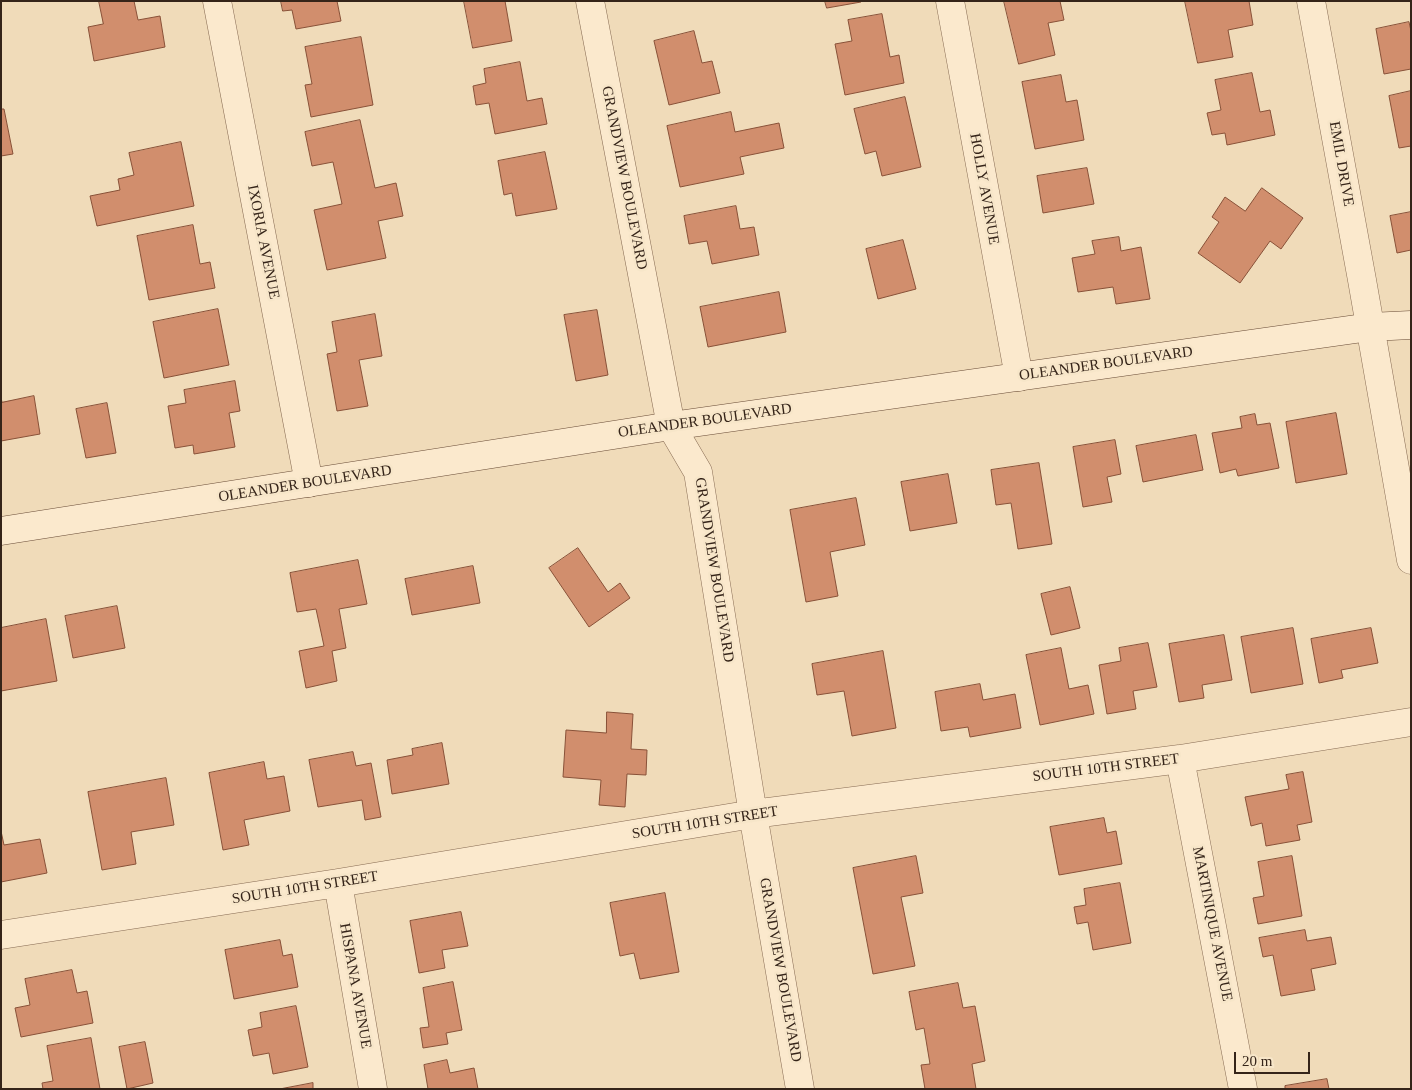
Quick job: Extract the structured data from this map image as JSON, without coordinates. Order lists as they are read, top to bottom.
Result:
{
  "streets": {
    "street": [
      "EMIL DRIVE",
      "GRANDVIEW BOULEVARD",
      "HOLLY AVENUE",
      "IXORIA AVENUE",
      "OLEANDER BOULEVARD",
      "SOUTH 10TH STREET",
      "MARTINIQUE AVENUE",
      "HISPANA AVENUE"
    ]
  },
  "crossings": [
    ["EMIL DRIVE", "OLEANDER BOULEVARD"],
    ["GRANDVIEW BOULEVARD", "OLEANDER BOULEVARD"],
    ["GRANDVIEW BOULEVARD", "SOUTH 10TH STREET"],
    ["HOLLY AVENUE", "OLEANDER BOULEVARD"],
    ["IXORIA AVENUE", "OLEANDER BOULEVARD"],
    ["SOUTH 10TH STREET", "MARTINIQUE AVENUE"],
    ["SOUTH 10TH STREET", "HISPANA AVENUE"]
  ],
  "scale_bar": "20 m"
}
